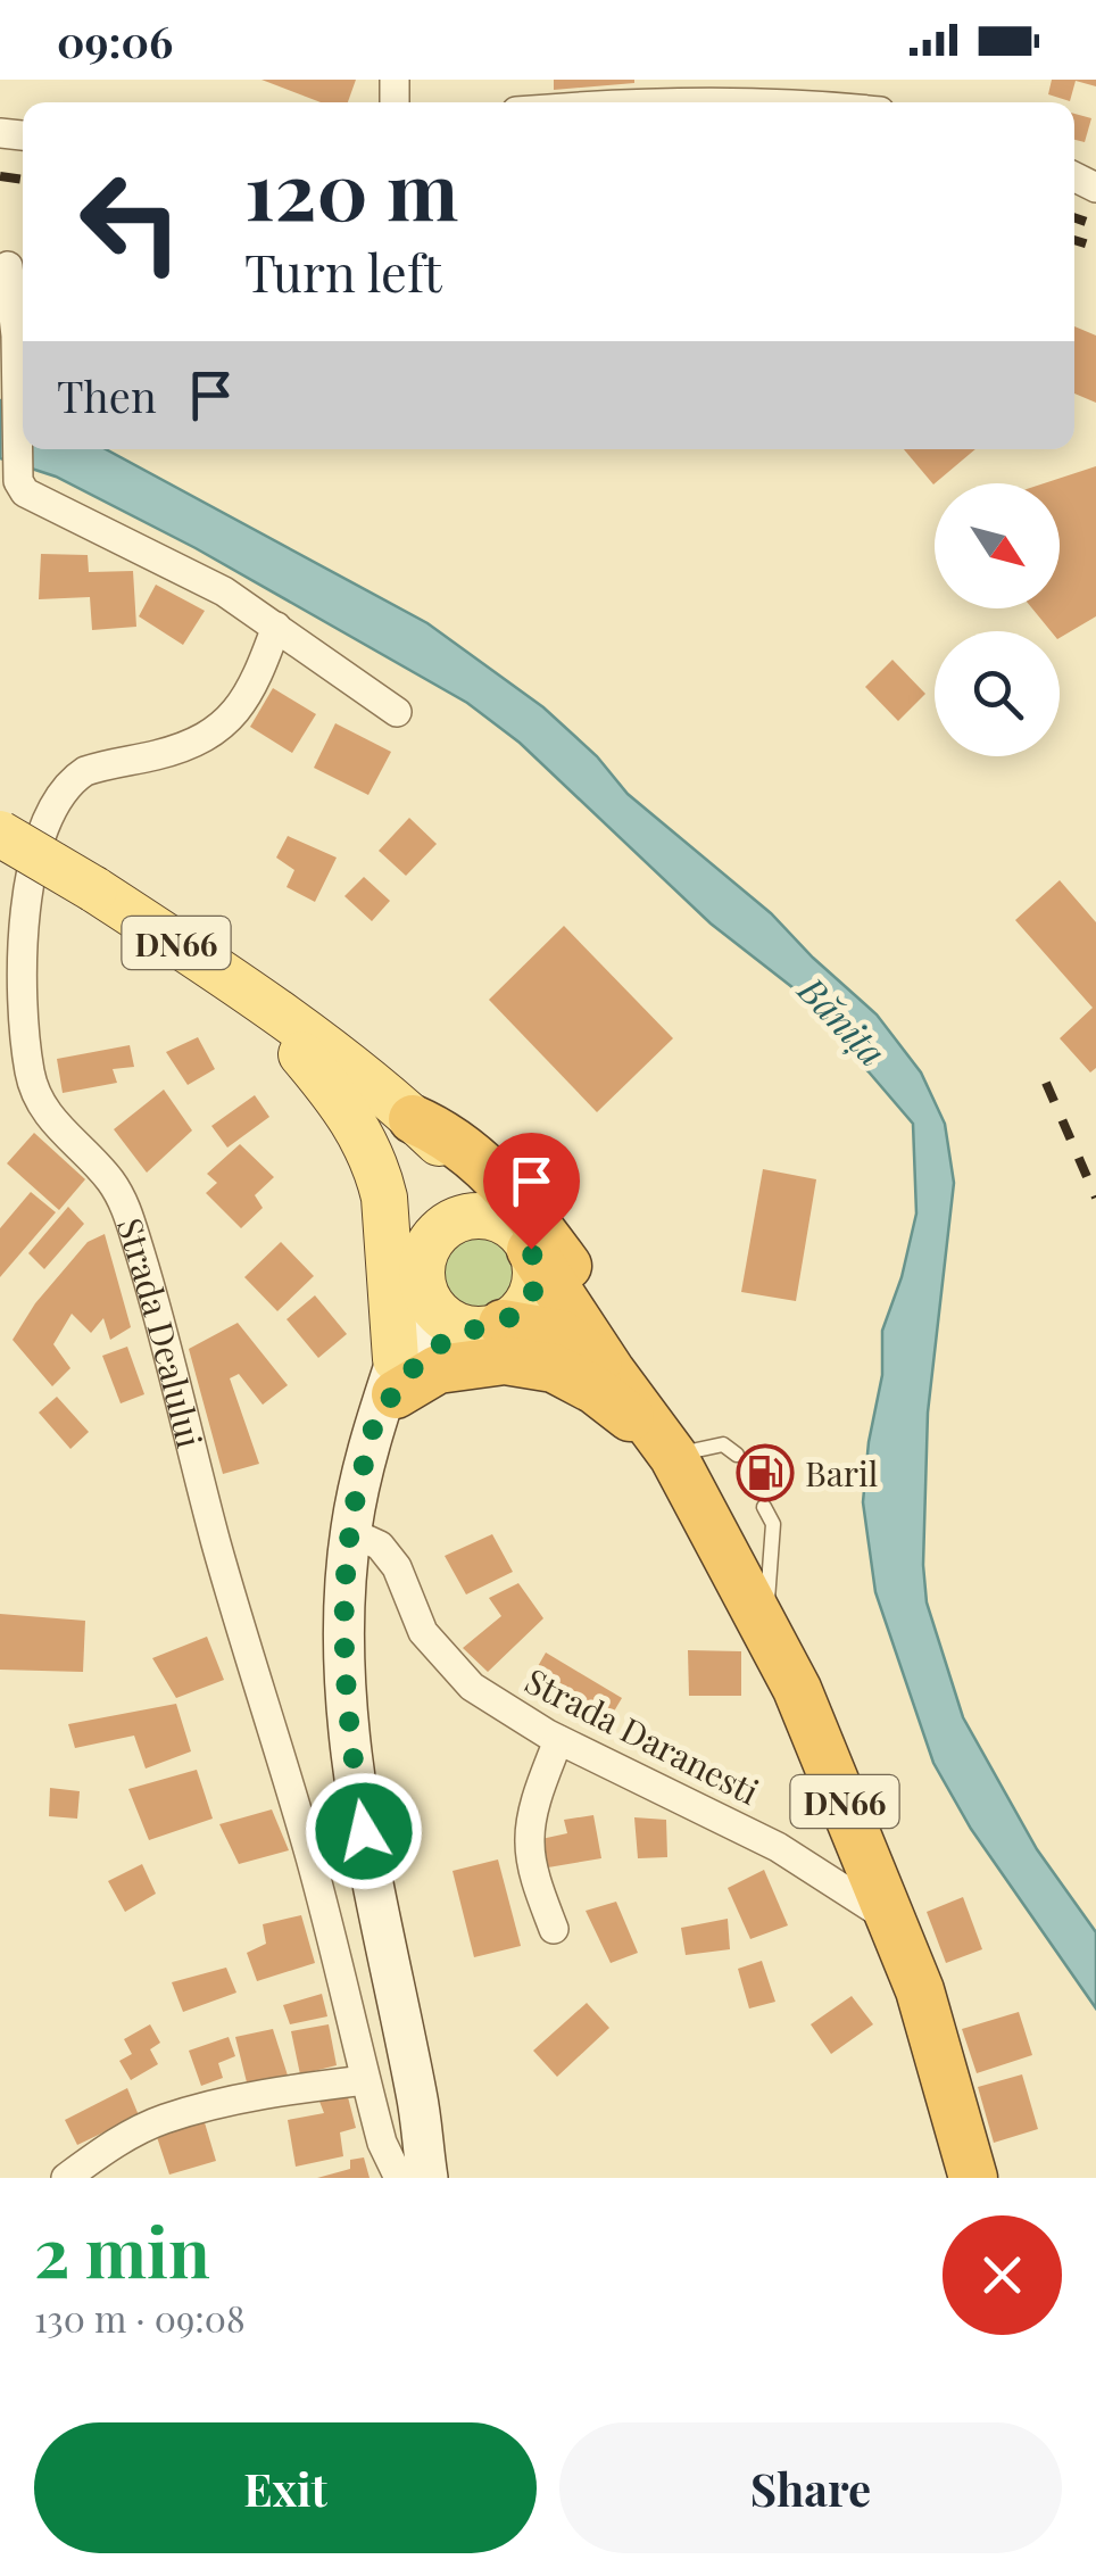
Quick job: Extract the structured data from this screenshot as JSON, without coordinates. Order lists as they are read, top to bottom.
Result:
{
  "streets": {
    "highway": ["DN66"],
    "street": ["Strada Dealului", "Strada Daranesti"]
  },
  "crossings": [
    ["DN66", "Strada Daranesti"]
  ],
  "water": ["Bănița"],
  "places": {
    "fuel station": ["Baril"]
  },
  "north": "bottom right",
  "page": {
    "status": "09:06",
    "turn": ["120 m", "Turn left"],
    "then": "Then",
    "heading": ["2 min", "130 m · 09:08"],
    "buttons": ["Exit", "Share"]
  }
}
